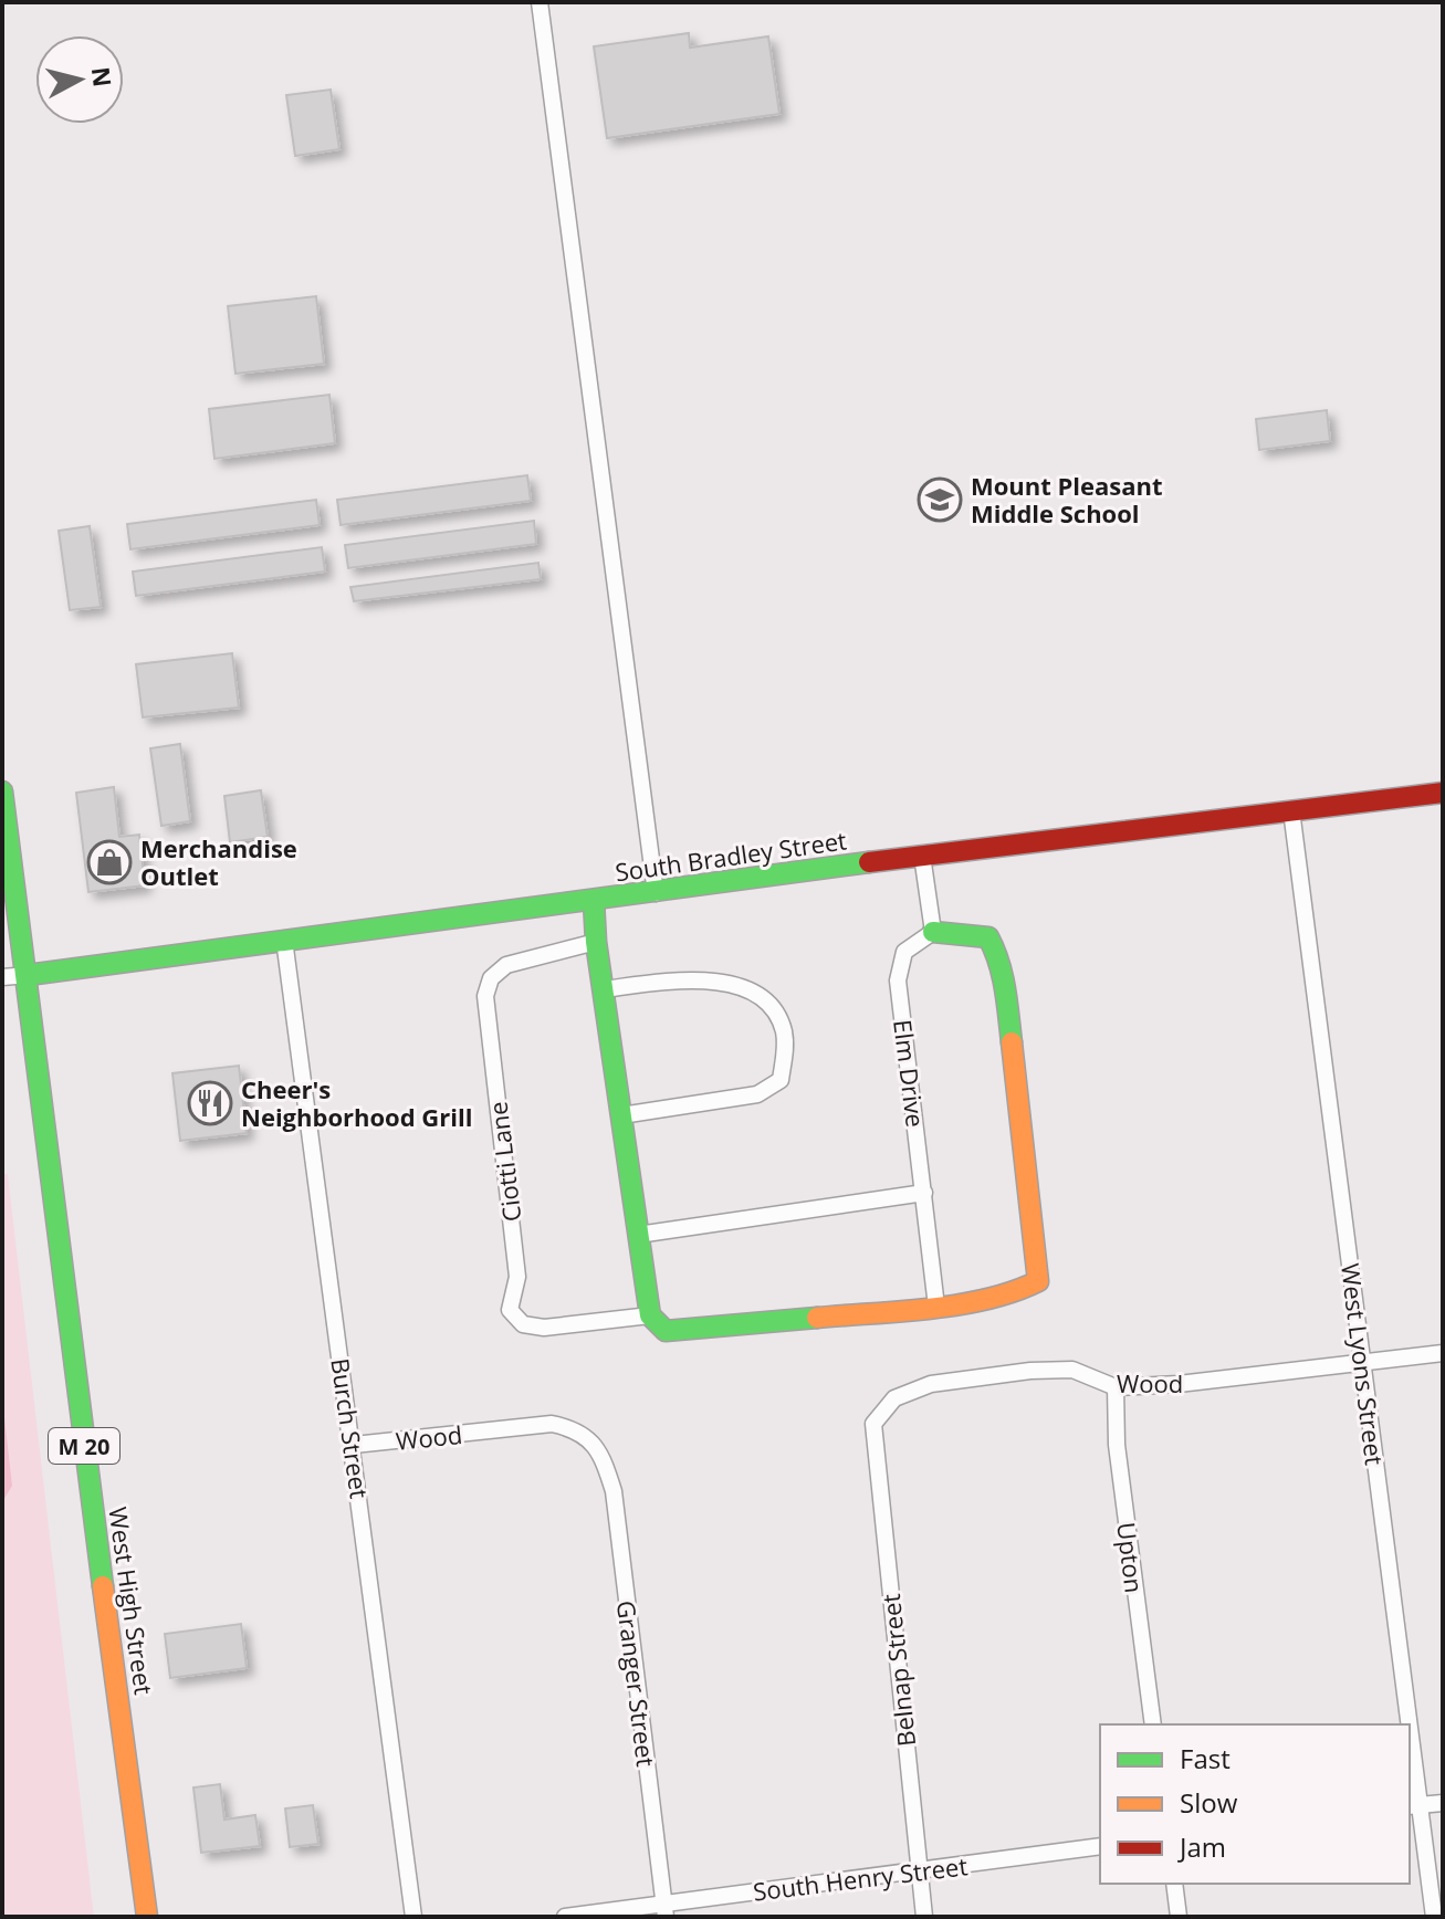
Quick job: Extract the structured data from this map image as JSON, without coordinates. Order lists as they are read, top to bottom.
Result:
{
  "streets": {
    "street": [
      "South Bradley Street",
      "Elm Drive",
      "Ciotti Lane",
      "West Lyons Street",
      "Wood",
      "Burch Street",
      "M 20",
      "Upton",
      "West High Street",
      "Belnap Street",
      "Granger Street",
      "South Henry Street"
    ]
  },
  "crossings": [
    ["South Bradley Street", "West Lyons Street"],
    ["South Bradley Street", "Burch Street"],
    ["South Bradley Street", "M 20"],
    ["South Bradley Street", "West High Street"],
    ["West Lyons Street", "Wood"],
    ["Wood", "Burch Street"],
    ["Wood", "Upton"],
    ["Wood", "Belnap Street"],
    ["Wood", "Granger Street"],
    ["M 20", "West High Street"],
    ["Belnap Street", "South Henry Street"],
    ["Granger Street", "South Henry Street"]
  ],
  "places": {
    "school or university": ["Mount Pleasant Middle School"],
    "shop": ["Merchandise Outlet"],
    "restaurant": ["Cheer's Neighborhood Grill"]
  },
  "legend": ["Fast", "Slow", "Jam"],
  "north": "right"
}
